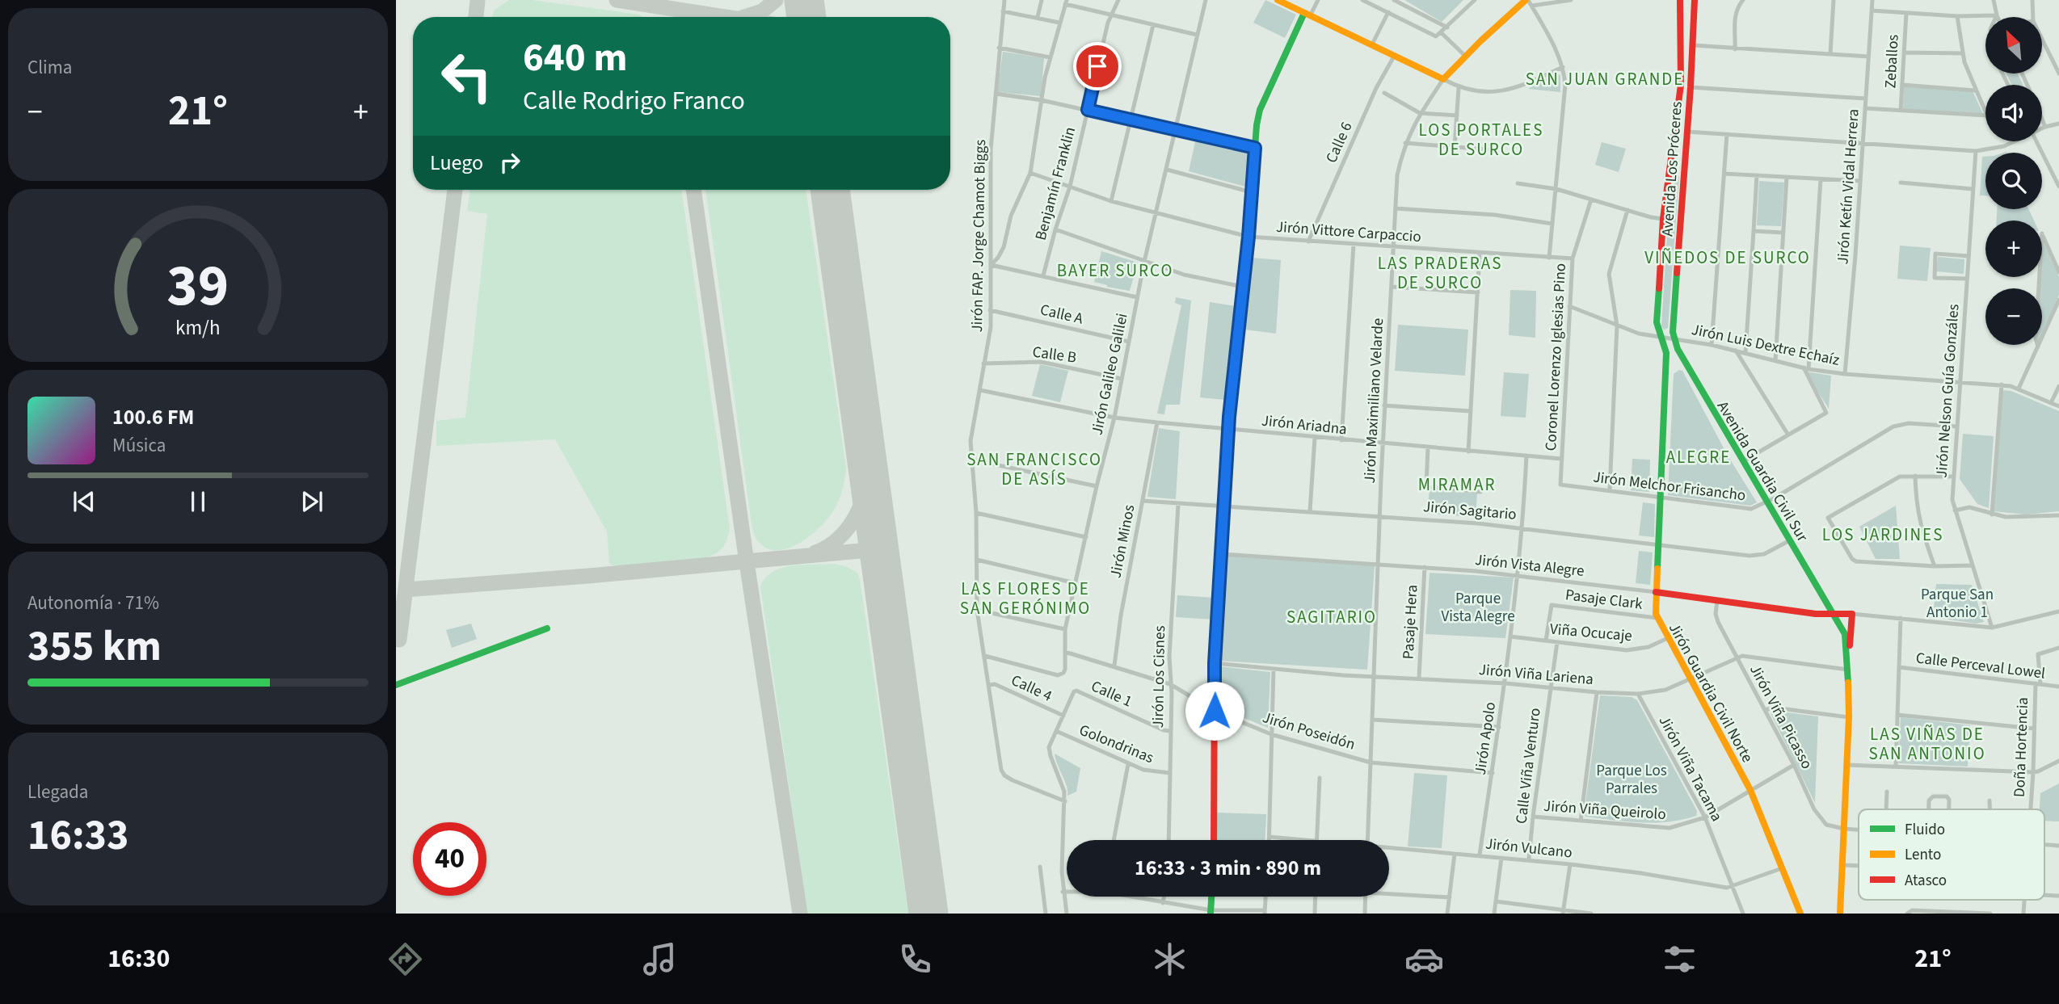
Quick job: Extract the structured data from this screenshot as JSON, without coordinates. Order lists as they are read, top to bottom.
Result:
{
  "streets": {
    "main road": [
      "Avenida Los Próceres",
      "Jirón Maximiliano Velarde",
      "Avenida Guardia Civil Sur",
      "Jirón Vista Alegre",
      "Jirón Guardia Civil Norte"
    ],
    "street": [
      "Zeballos",
      "Calle 6",
      "Benjamín Franklin",
      "Jirón Ketín Vidal Herrera",
      "Jirón Vittore Carpaccio",
      "Jirón FAP. Jorge Chamot Biggs",
      "Calle A",
      "Jirón Luis Dextre Echaíz",
      "Calle B",
      "Coronel Lorenzo Iglesias Pino",
      "Jirón Galileo Galilei",
      "Jirón Nelson Guía Gonzáles",
      "Jirón Ariadna",
      "Jirón Melchor Frisancho",
      "Jirón Sagitario",
      "Jirón Minos",
      "Pasaje Clark",
      "Pasaje Hera",
      "Viña Ocucaje",
      "Calle Perceval Lowel",
      "Jirón Viña Lariena",
      "Jirón Los Cisnes",
      "Calle 4",
      "Calle 1",
      "Jirón Viña Picasso",
      "Jirón Poseidón",
      "Jirón Apolo",
      "Golondrinas",
      "Doña Hortencia",
      "Calle Viña Venturo",
      "Jirón Viña Tacama",
      "Jirón Viña Queirolo",
      "Jirón Vulcano"
    ]
  },
  "crossings": [
    ["Calle 6", "Jirón Vittore Carpaccio"],
    ["Avenida Los Próceres", "Jirón Luis Dextre Echaíz"],
    ["Avenida Los Próceres", "Avenida Guardia Civil Sur"],
    ["Avenida Los Próceres", "Jirón Guardia Civil Norte"],
    ["Benjamín Franklin", "Jirón Vittore Carpaccio"],
    ["Jirón Ketín Vidal Herrera", "Jirón Luis Dextre Echaíz"],
    ["Jirón Vittore Carpaccio", "Coronel Lorenzo Iglesias Pino"],
    ["Jirón Vittore Carpaccio", "Jirón Galileo Galilei"],
    ["Jirón Vittore Carpaccio", "Jirón Maximiliano Velarde"],
    ["Jirón FAP. Jorge Chamot Biggs", "Calle A"],
    ["Jirón FAP. Jorge Chamot Biggs", "Calle B"],
    ["Jirón FAP. Jorge Chamot Biggs", "Jirón Galileo Galilei"],
    ["Jirón FAP. Jorge Chamot Biggs", "Jirón Ariadna"],
    ["Jirón FAP. Jorge Chamot Biggs", "Calle 4"],
    ["Calle A", "Jirón Galileo Galilei"],
    ["Jirón Luis Dextre Echaíz", "Coronel Lorenzo Iglesias Pino"],
    ["Jirón Luis Dextre Echaíz", "Jirón Nelson Guía Gonzáles"],
    ["Jirón Luis Dextre Echaíz", "Avenida Guardia Civil Sur"],
    ["Jirón Luis Dextre Echaíz", "Jirón Guardia Civil Norte"],
    ["Calle B", "Jirón Galileo Galilei"],
    ["Coronel Lorenzo Iglesias Pino", "Jirón Ariadna"],
    ["Coronel Lorenzo Iglesias Pino", "Jirón Melchor Frisancho"],
    ["Jirón Galileo Galilei", "Jirón Ariadna"],
    ["Jirón Galileo Galilei", "Jirón Poseidón"],
    ["Jirón Nelson Guía Gonzáles", "Jirón Melchor Frisancho"],
    ["Jirón Maximiliano Velarde", "Jirón Ariadna"],
    ["Jirón Maximiliano Velarde", "Jirón Sagitario"],
    ["Jirón Maximiliano Velarde", "Jirón Vista Alegre"],
    ["Jirón Maximiliano Velarde", "Jirón Viña Lariena"],
    ["Jirón Maximiliano Velarde", "Jirón Poseidón"],
    ["Jirón Ariadna", "Jirón Minos"],
    ["Jirón Ariadna", "Jirón Apolo"],
    ["Avenida Guardia Civil Sur", "Jirón Melchor Frisancho"],
    ["Avenida Guardia Civil Sur", "Jirón Sagitario"],
    ["Avenida Guardia Civil Sur", "Jirón Vista Alegre"],
    ["Avenida Guardia Civil Sur", "Jirón Viña Lariena"],
    ["Avenida Guardia Civil Sur", "Jirón Viña Picasso"],
    ["Jirón Melchor Frisancho", "Jirón Guardia Civil Norte"],
    ["Jirón Sagitario", "Jirón Minos"],
    ["Jirón Sagitario", "Jirón Los Cisnes"],
    ["Jirón Sagitario", "Jirón Guardia Civil Norte"],
    ["Jirón Sagitario", "Jirón Apolo"],
    ["Jirón Minos", "Jirón Poseidón"],
    ["Jirón Vista Alegre", "Pasaje Hera"],
    ["Jirón Vista Alegre", "Jirón Guardia Civil Norte"],
    ["Jirón Vista Alegre", "Jirón Viña Picasso"],
    ["Jirón Vista Alegre", "Jirón Apolo"],
    ["Pasaje Clark", "Viña Ocucaje"],
    ["Pasaje Clark", "Jirón Guardia Civil Norte"],
    ["Pasaje Hera", "Jirón Viña Lariena"],
    ["Viña Ocucaje", "Jirón Guardia Civil Norte"],
    ["Viña Ocucaje", "Jirón Apolo"],
    ["Viña Ocucaje", "Calle Viña Venturo"],
    ["Calle Perceval Lowel", "Doña Hortencia"],
    ["Jirón Viña Lariena", "Jirón Guardia Civil Norte"],
    ["Jirón Viña Lariena", "Jirón Viña Picasso"],
    ["Jirón Viña Lariena", "Jirón Apolo"],
    ["Jirón Viña Lariena", "Calle Viña Venturo"],
    ["Jirón Viña Lariena", "Jirón Viña Tacama"],
    ["Jirón Los Cisnes", "Calle 1"],
    ["Jirón Los Cisnes", "Jirón Poseidón"],
    ["Jirón Los Cisnes", "Golondrinas"],
    ["Calle 4", "Calle 1"],
    ["Jirón Guardia Civil Norte", "Jirón Viña Queirolo"],
    ["Jirón Guardia Civil Norte", "Jirón Vulcano"],
    ["Jirón Viña Picasso", "Jirón Viña Queirolo"],
    ["Jirón Poseidón", "Jirón Apolo"],
    ["Jirón Apolo", "Jirón Vulcano"],
    ["Calle Viña Venturo", "Jirón Viña Queirolo"],
    ["Calle Viña Venturo", "Jirón Vulcano"],
    ["Jirón Viña Tacama", "Jirón Viña Queirolo"],
    ["Jirón Viña Tacama", "Jirón Vulcano"]
  ],
  "districts": [
    "SAN JUAN GRANDE",
    "LOS PORTALES DE SURCO",
    "VIÑEDOS DE SURCO",
    "LAS PRADERAS DE SURCO",
    "BAYER SURCO",
    "ALEGRE",
    "SAN FRANCISCO DE ASÍS",
    "MIRAMAR",
    "LOS JARDINES",
    "LAS FLORES DE SAN GERÓNIMO",
    "SAGITARIO",
    "LAS VIÑAS DE SAN ANTONIO"
  ],
  "parks": ["Parque San Antonio 1", "Parque Vista Alegre", "Parque Los Parrales"],
  "legend": ["Fluido", "Lento", "Atasco"],
  "north": "top left",
  "page": {
    "tile": [
      "Clima",
      ["Autonomía · 71%", "355 km"],
      ["Llegada", "16:33"]
    ],
    "map_buttons": ["+", "−"],
    "turn": ["640 m", "Calle Rodrigo Franco"],
    "heat": ["−", "21°", "+"],
    "then": "Luego",
    "song": ["100.6 FM", "Música"],
    "limit": "40",
    "trip": "16:33 · 3 min · 890 m",
    "tabs": ["16:30", "21°"],
    "gauge": ["39", "km/h"]
  }
}
